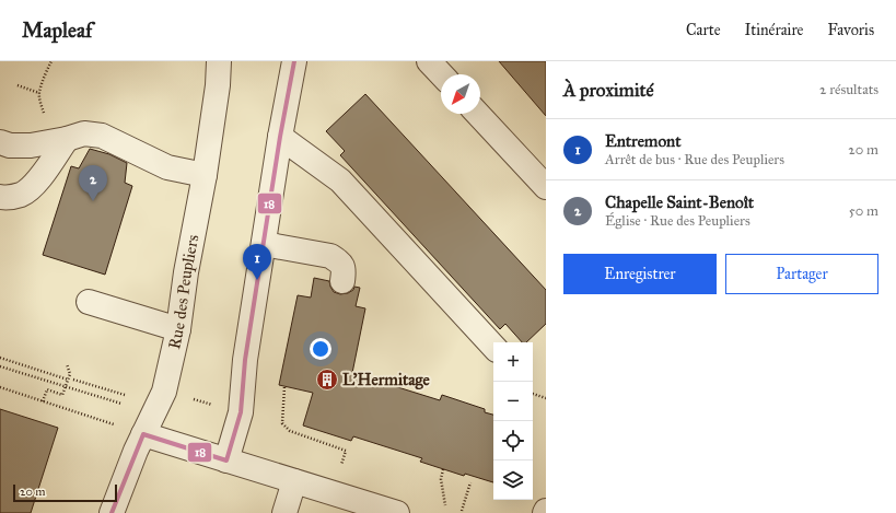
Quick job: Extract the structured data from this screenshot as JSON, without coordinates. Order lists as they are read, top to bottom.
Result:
{
  "streets": {
    "street": ["Rue des Peupliers"]
  },
  "places": {
    "building": ["L'Hermitage"]
  },
  "lines": ["transit line 18"],
  "scale_bar": "20 m",
  "north": "bottom left",
  "page": {
    "header": "Mapleaf",
    "nav": ["Carte", "Itinéraire", "Favoris"],
    "heading": ["À proximité", "2 résultats"],
    "list": [
      {
        "mark": "1",
        "name": "Entremont",
        "note": "Arrêt de bus · Rue des Peupliers",
        "value": "20 m"
      },
      {
        "mark": "2",
        "name": "Chapelle Saint-Benoît",
        "note": "Église · Rue des Peupliers",
        "value": "50 m"
      }
    ],
    "pins": ["2", "1"],
    "buttons": ["Enregistrer", "Partager"],
    "map_buttons": ["+", "−"],
    "scale": "20 m"
  }
}
